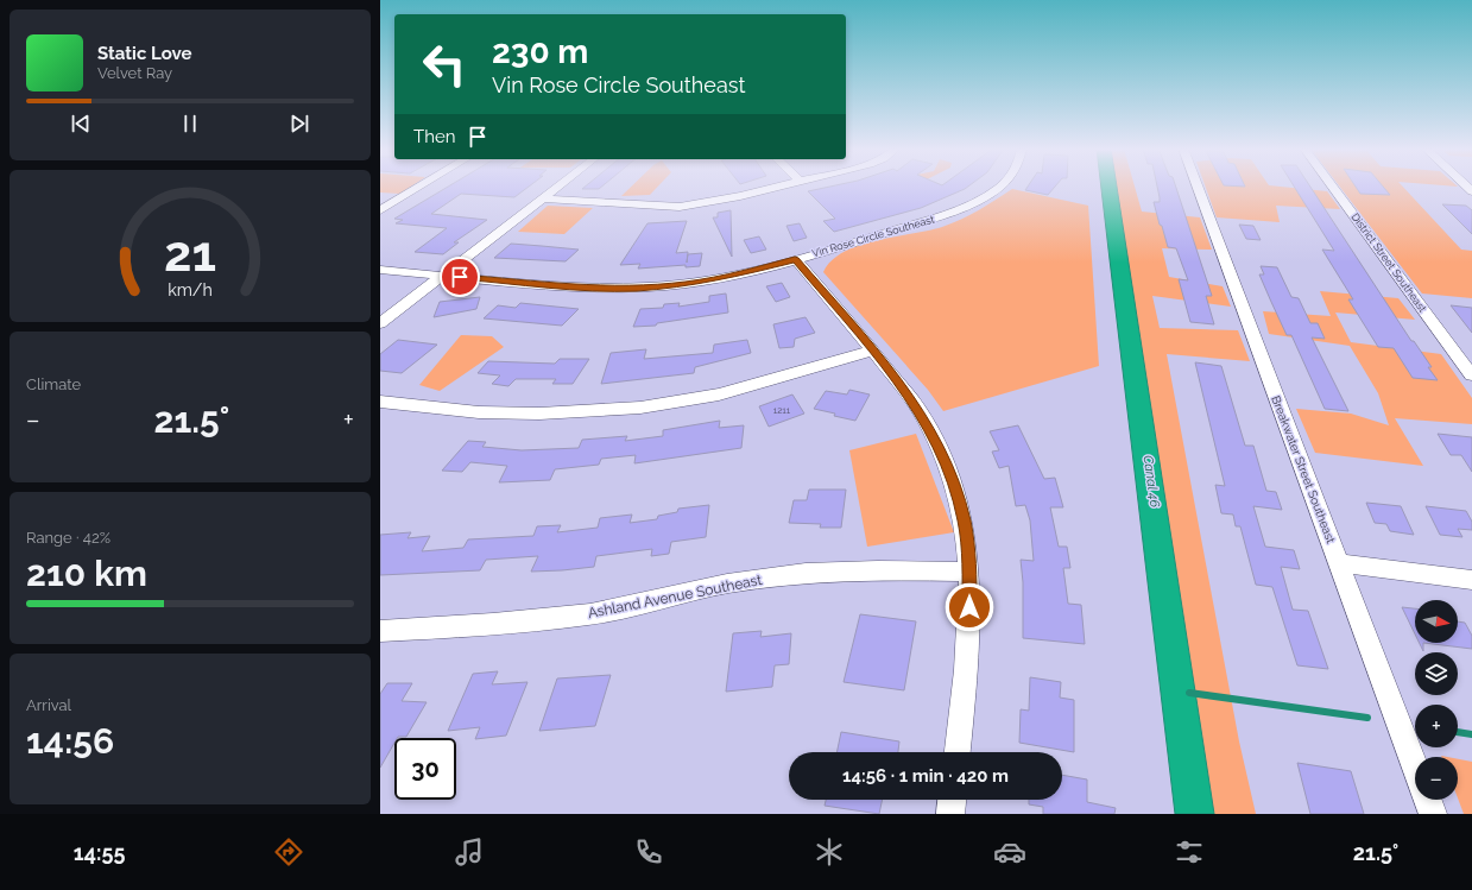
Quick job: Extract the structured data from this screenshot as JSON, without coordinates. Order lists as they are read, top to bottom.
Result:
{
  "streets": {
    "street": [
      "Vin Rose Circle Southeast",
      "District Street Southeast",
      "Breakwater Street Southeast",
      "Ashland Avenue Southeast"
    ]
  },
  "water": ["Canal 46"],
  "house_numbers": ["1211"],
  "north": "right",
  "page": {
    "turn": ["230 m", "Vin Rose Circle Southeast"],
    "song": ["Static Love", "Velvet Ray"],
    "then": "Then",
    "tile": [
      "Climate",
      ["Range · 42%", "210 km"],
      ["Arrival", "14:56"]
    ],
    "heat": ["−", "21.5°", "+"],
    "map_buttons": ["+", "−"],
    "limit": "30",
    "trip": "14:56 · 1 min · 420 m",
    "tabs": ["14:55", "21.5°"],
    "gauge": ["21", "km/h"]
  }
}
